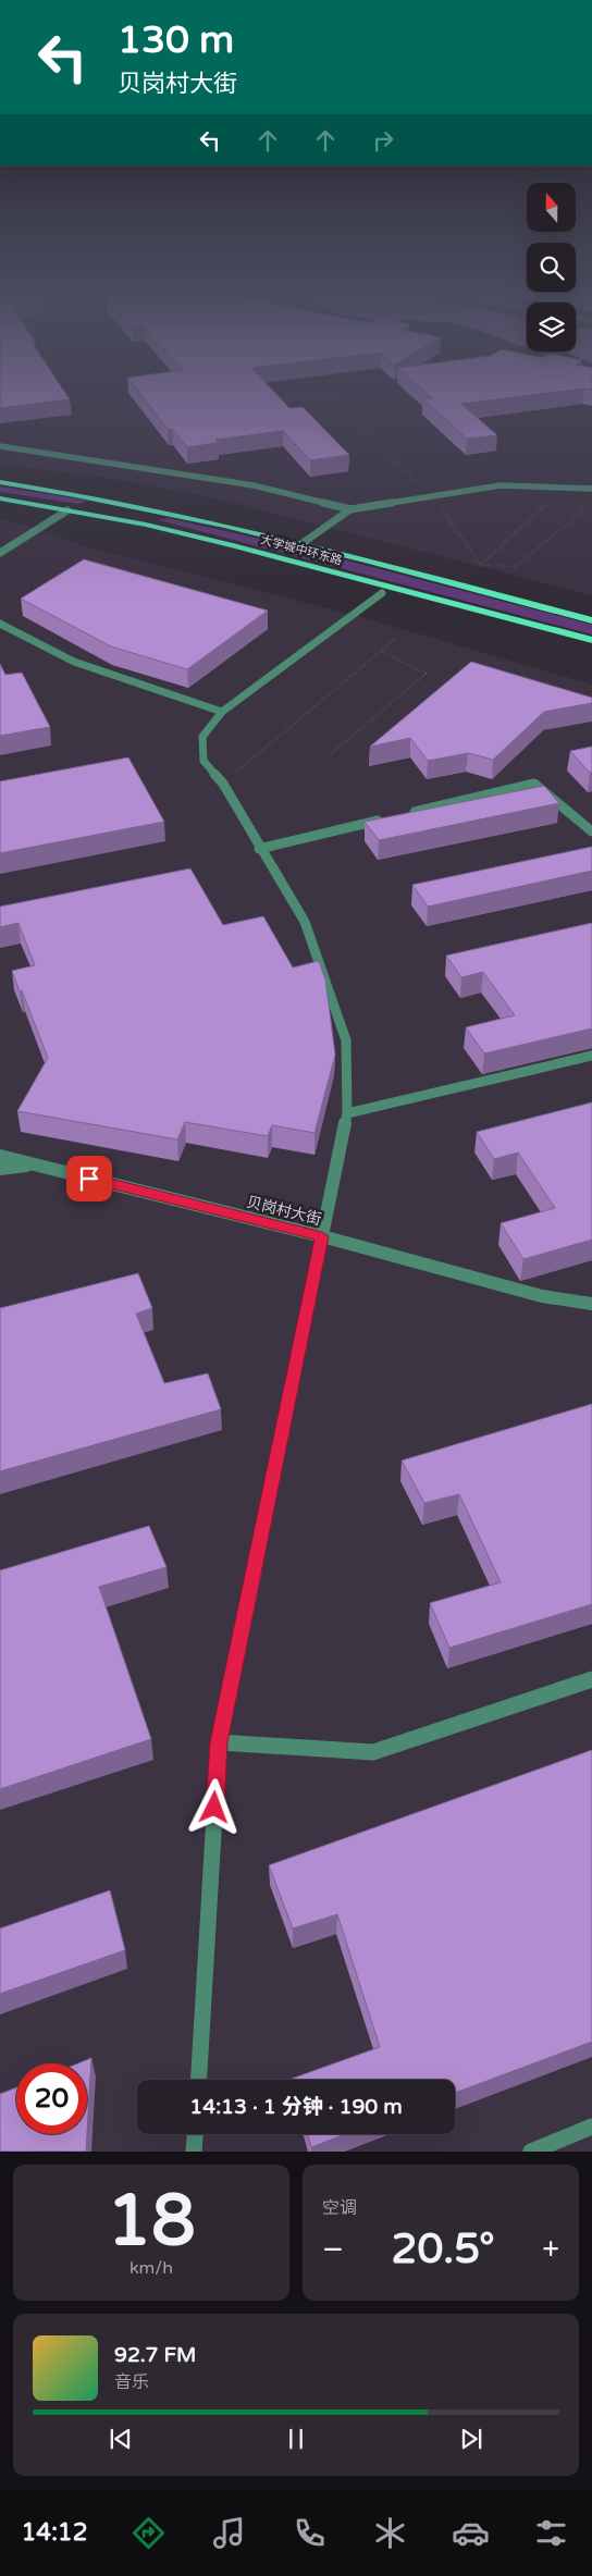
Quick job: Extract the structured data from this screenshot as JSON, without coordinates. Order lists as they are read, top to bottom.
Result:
{
  "streets": {
    "main road": ["大学城中环东路"],
    "lane": ["贝岗村大街"]
  },
  "north": "top",
  "page": {
    "turn": ["130 m", "贝岗村大街"],
    "limit": "20",
    "trip": "14:13 · 1 分钟 · 190 m",
    "tile": [
      ["18", "km/h"],
      "空调"
    ],
    "heat": ["−", "20.5°", "+"],
    "song": ["92.7 FM", "音乐"],
    "tabs": "14:12"
  }
}
